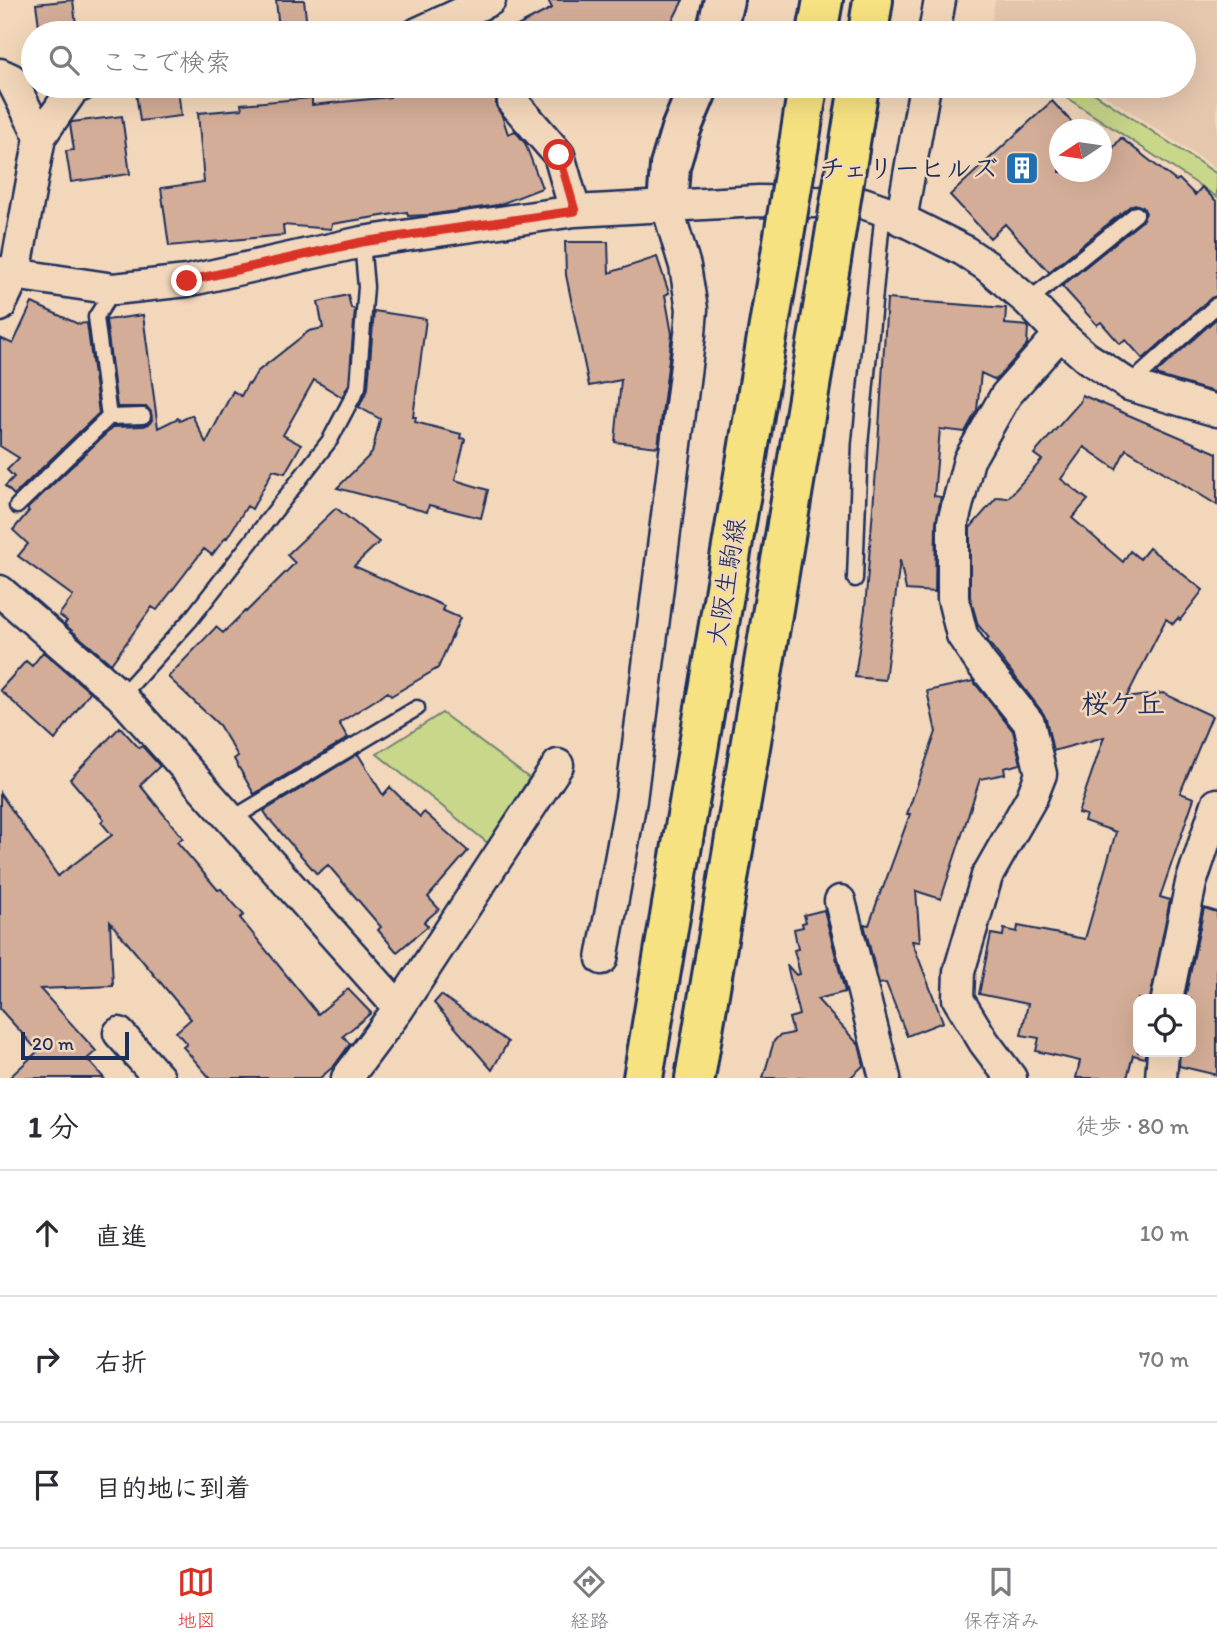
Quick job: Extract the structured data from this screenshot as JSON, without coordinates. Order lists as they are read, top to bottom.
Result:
{
  "streets": {
    "main road": ["大阪生駒線"]
  },
  "districts": ["桜ケ丘"],
  "places": {
    "building": ["チェリーヒルズ"]
  },
  "scale_bar": "20 m",
  "north": "left",
  "page": {
    "search": "ここで検索",
    "scale": "20 m",
    "heading": ["1 分", "徒歩 · 80 m"],
    "list": [
      ["直進", "10 m"],
      ["右折", "70 m"],
      "目的地に到着"
    ],
    "nav": ["地図", "経路", "保存済み"]
  }
}
